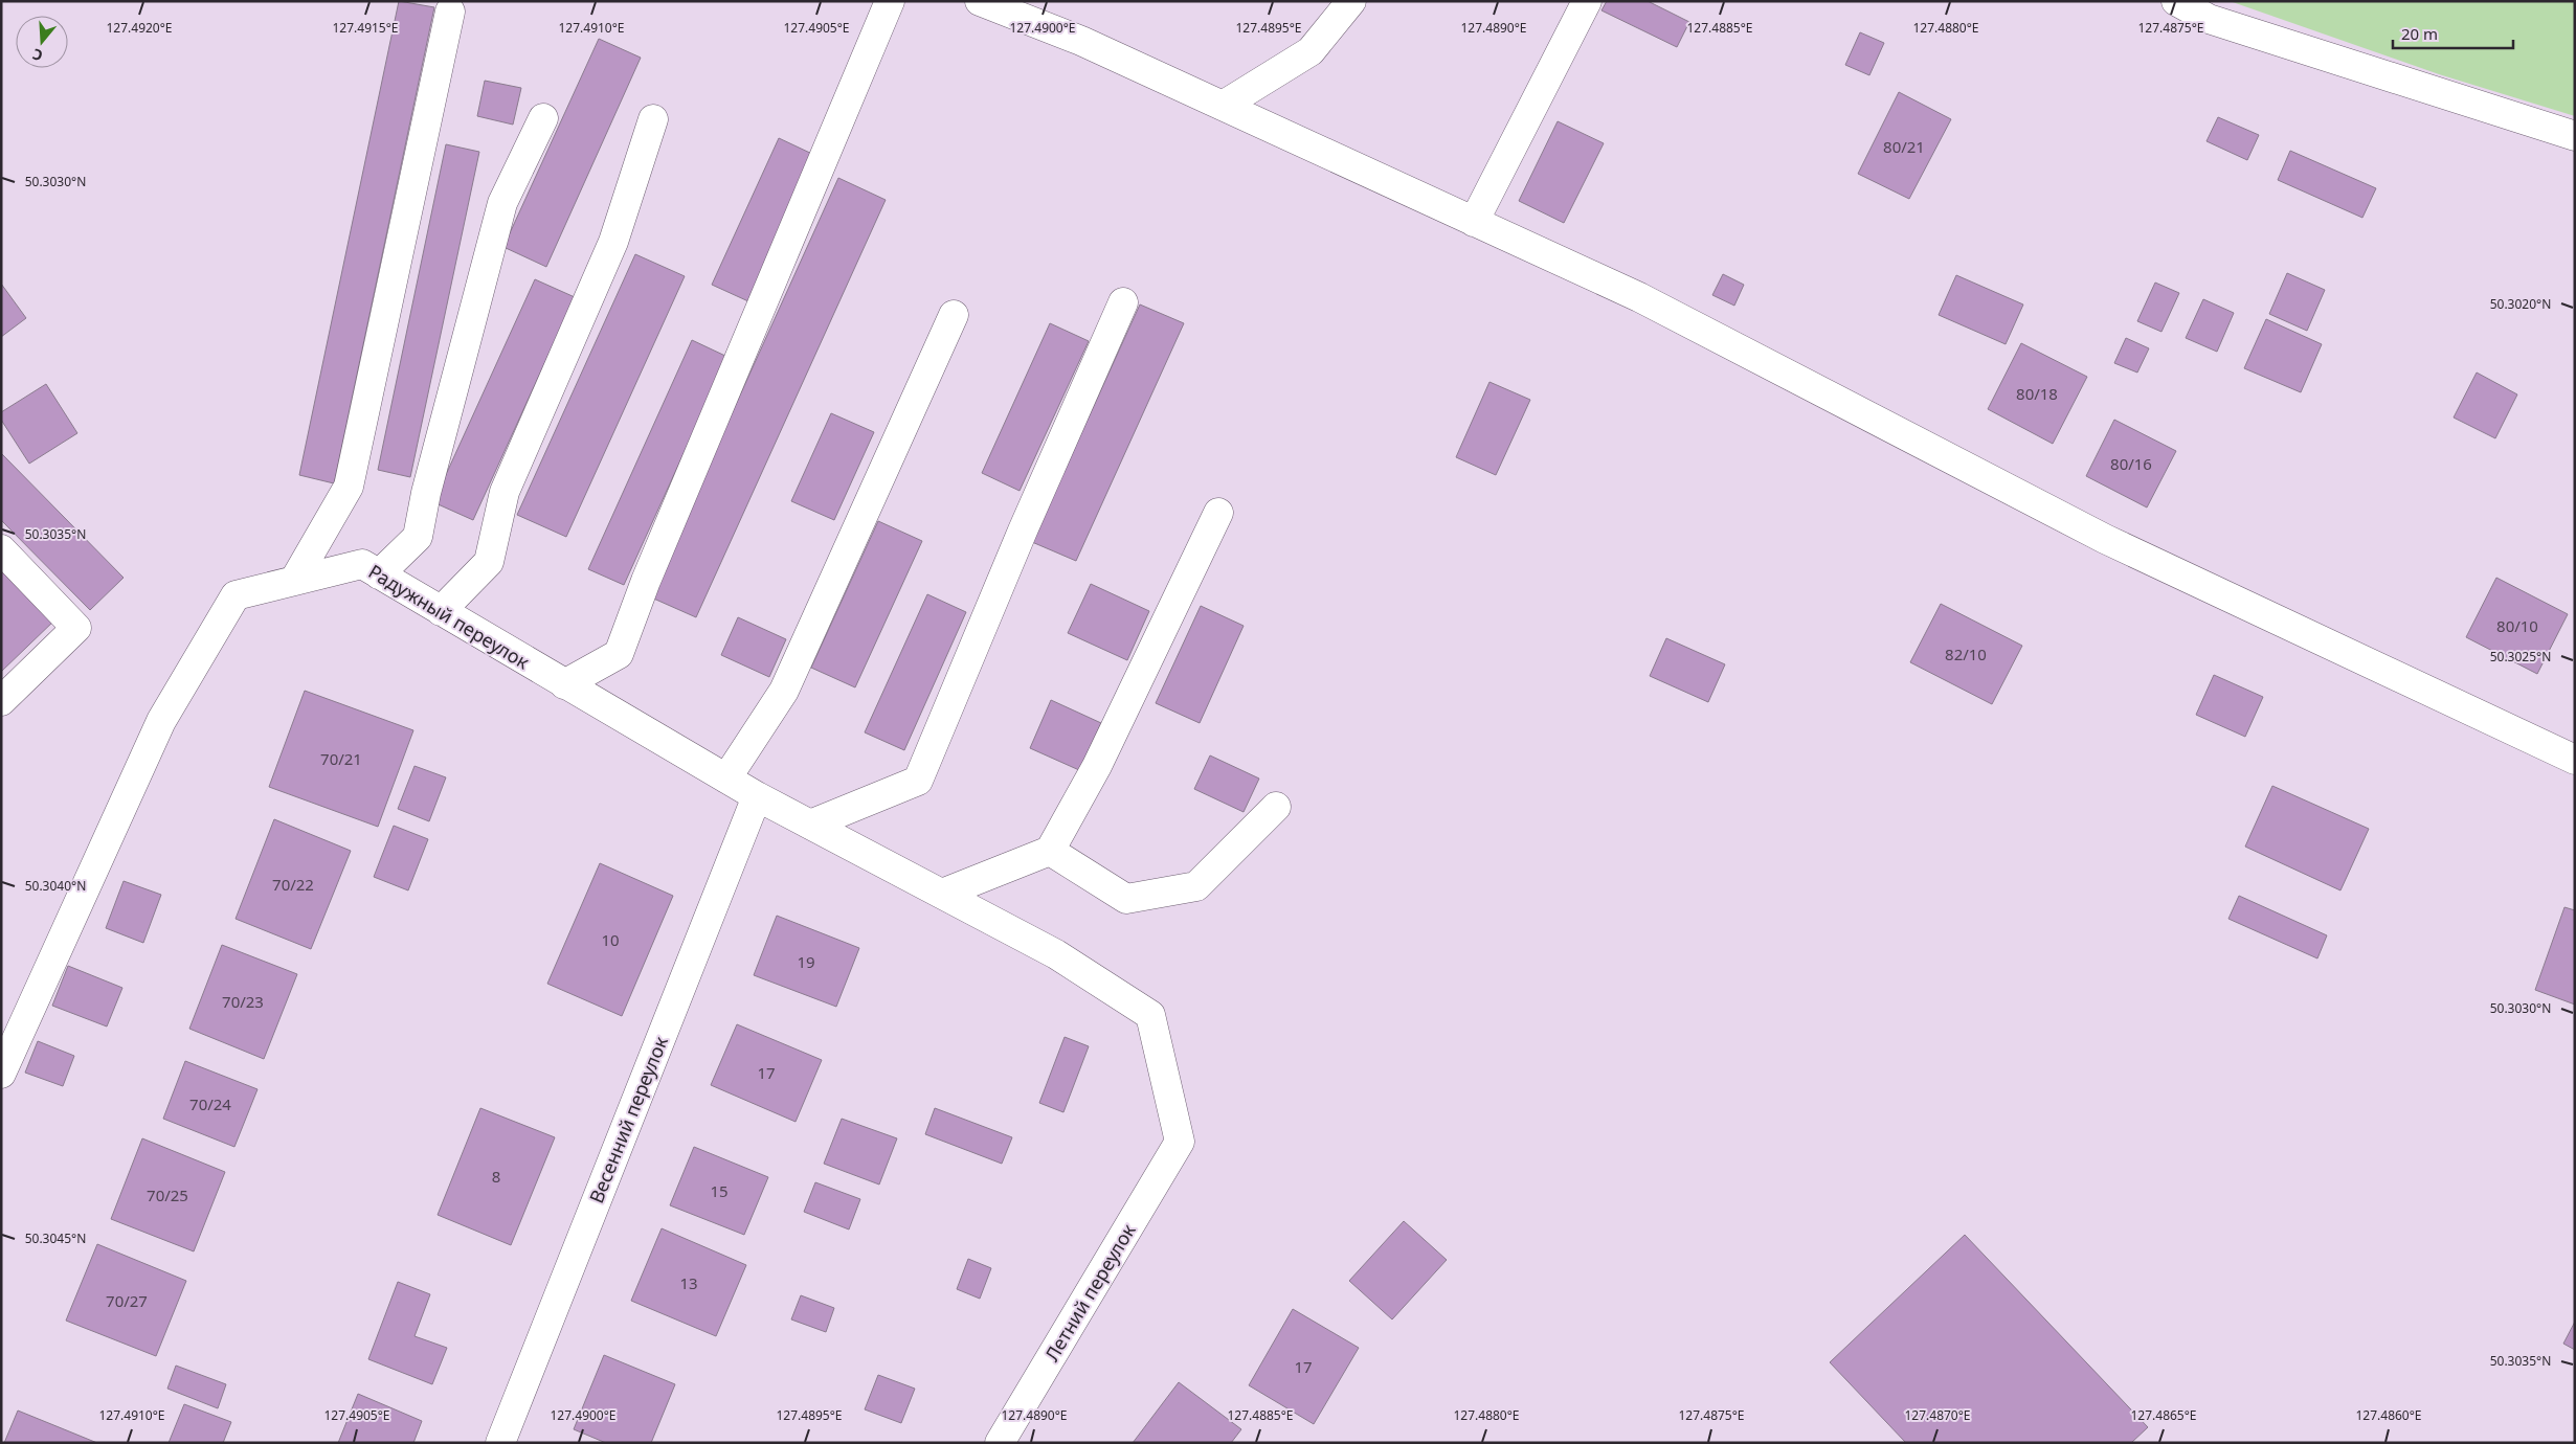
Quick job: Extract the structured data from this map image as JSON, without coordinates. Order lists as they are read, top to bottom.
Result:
{
  "streets": {
    "street": ["Радужный переулок", "Весенний переулок", "Летний переулок"]
  },
  "crossings": [
    ["Радужный переулок", "Весенний переулок"],
    ["Радужный переулок", "Летний переулок"]
  ],
  "house_numbers": [
    "80/21",
    "80/18",
    "80/16",
    "80/10",
    "82/10",
    "70/21",
    "70/22",
    "10",
    "19",
    "70/23",
    "17",
    "70/24",
    "8",
    "15",
    "70/25",
    "13",
    "70/27",
    "17"
  ],
  "scale_bar": "20 m",
  "north": "bottom",
  "coordinates": [
    "127.4920°E",
    "127.4915°E",
    "127.4910°E",
    "127.4905°E",
    "127.4900°E",
    "127.4895°E",
    "127.4890°E",
    "127.4885°E",
    "127.4880°E",
    "127.4875°E",
    "50.3030°N",
    "50.3020°N",
    "50.3035°N",
    "50.3025°N",
    "50.3040°N",
    "50.3045°N",
    "127.4870°E",
    "127.4865°E",
    "127.4860°E"
  ]
}
